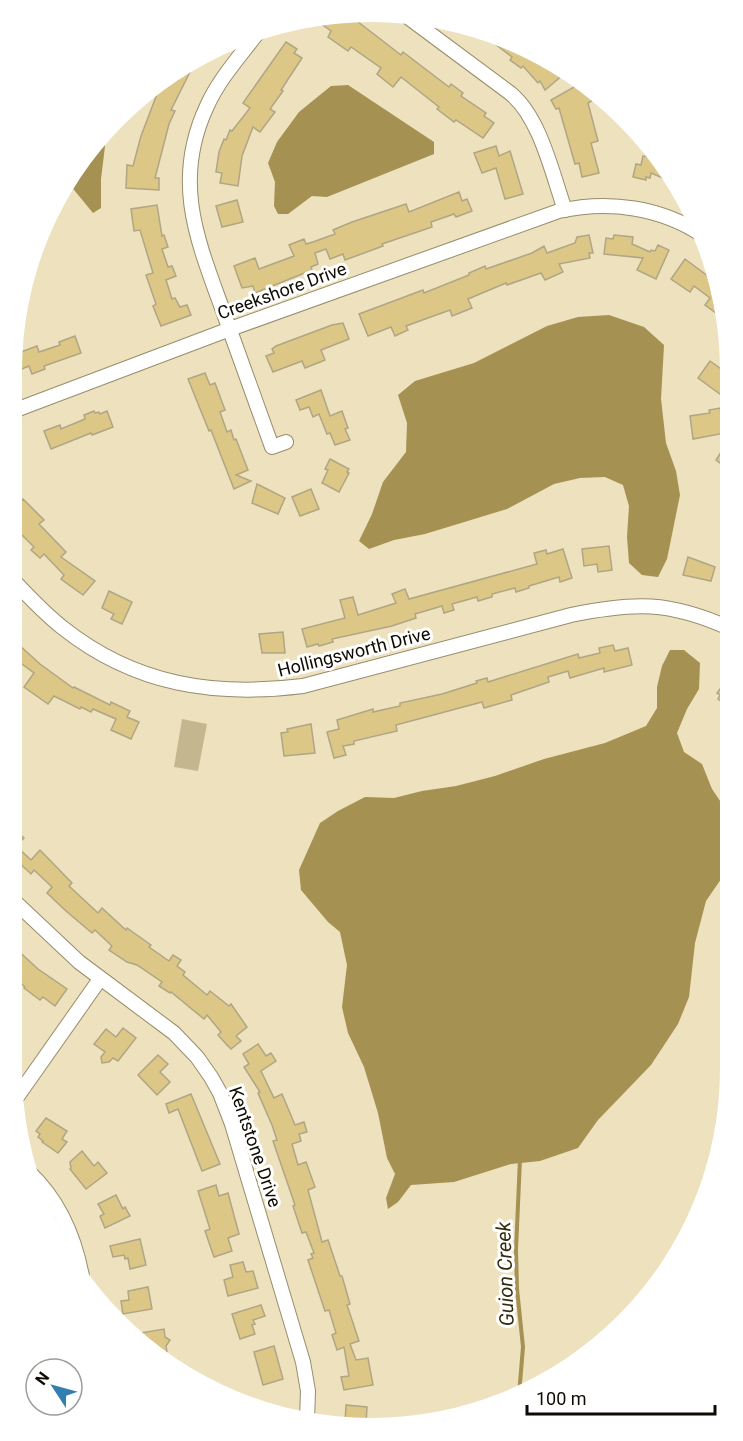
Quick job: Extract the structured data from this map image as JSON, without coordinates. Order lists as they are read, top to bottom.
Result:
{
  "streets": {
    "street": ["Creekshore Drive", "Hollingsworth Drive", "Kentstone Drive"]
  },
  "water": ["Guion Creek"],
  "scale_bar": "100 m",
  "north": "top left"
}
